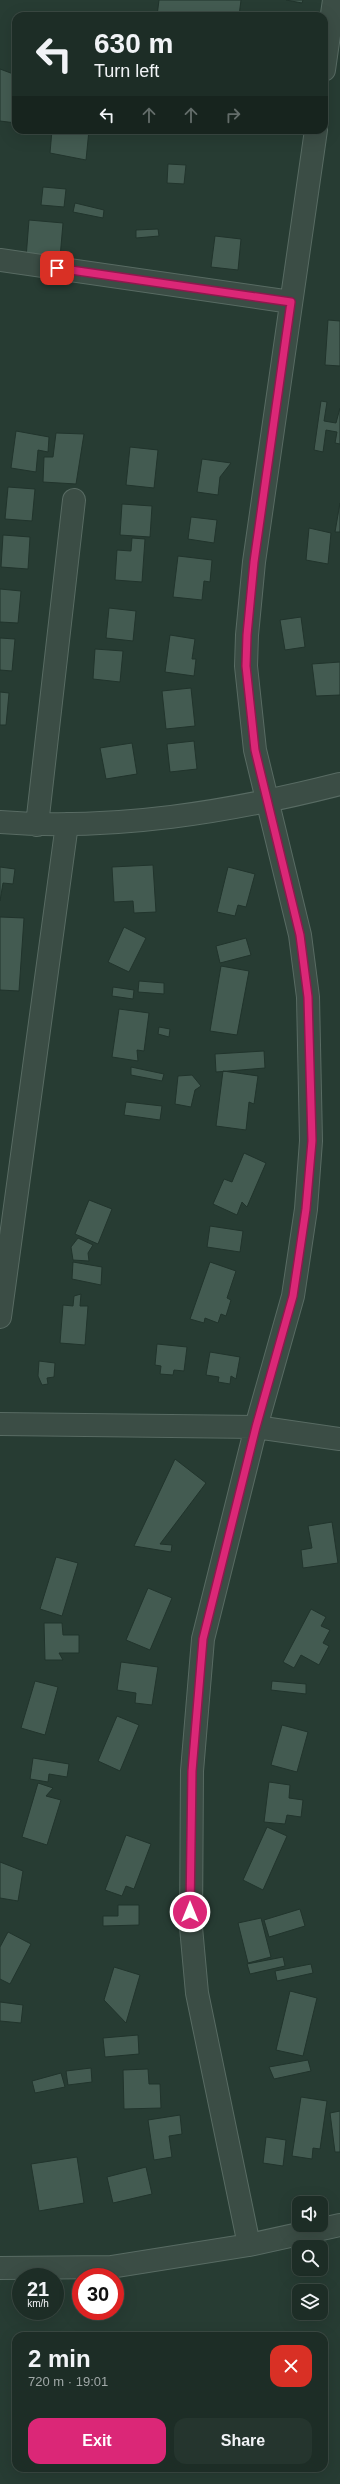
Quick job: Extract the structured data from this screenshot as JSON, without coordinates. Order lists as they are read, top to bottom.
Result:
{
  "page": {
    "turn": ["630 m", "Turn left"],
    "speed": "21 km/h",
    "limit": "30",
    "heading": ["2 min", "720 m · 19:01"],
    "buttons": ["Exit", "Share"]
  }
}
